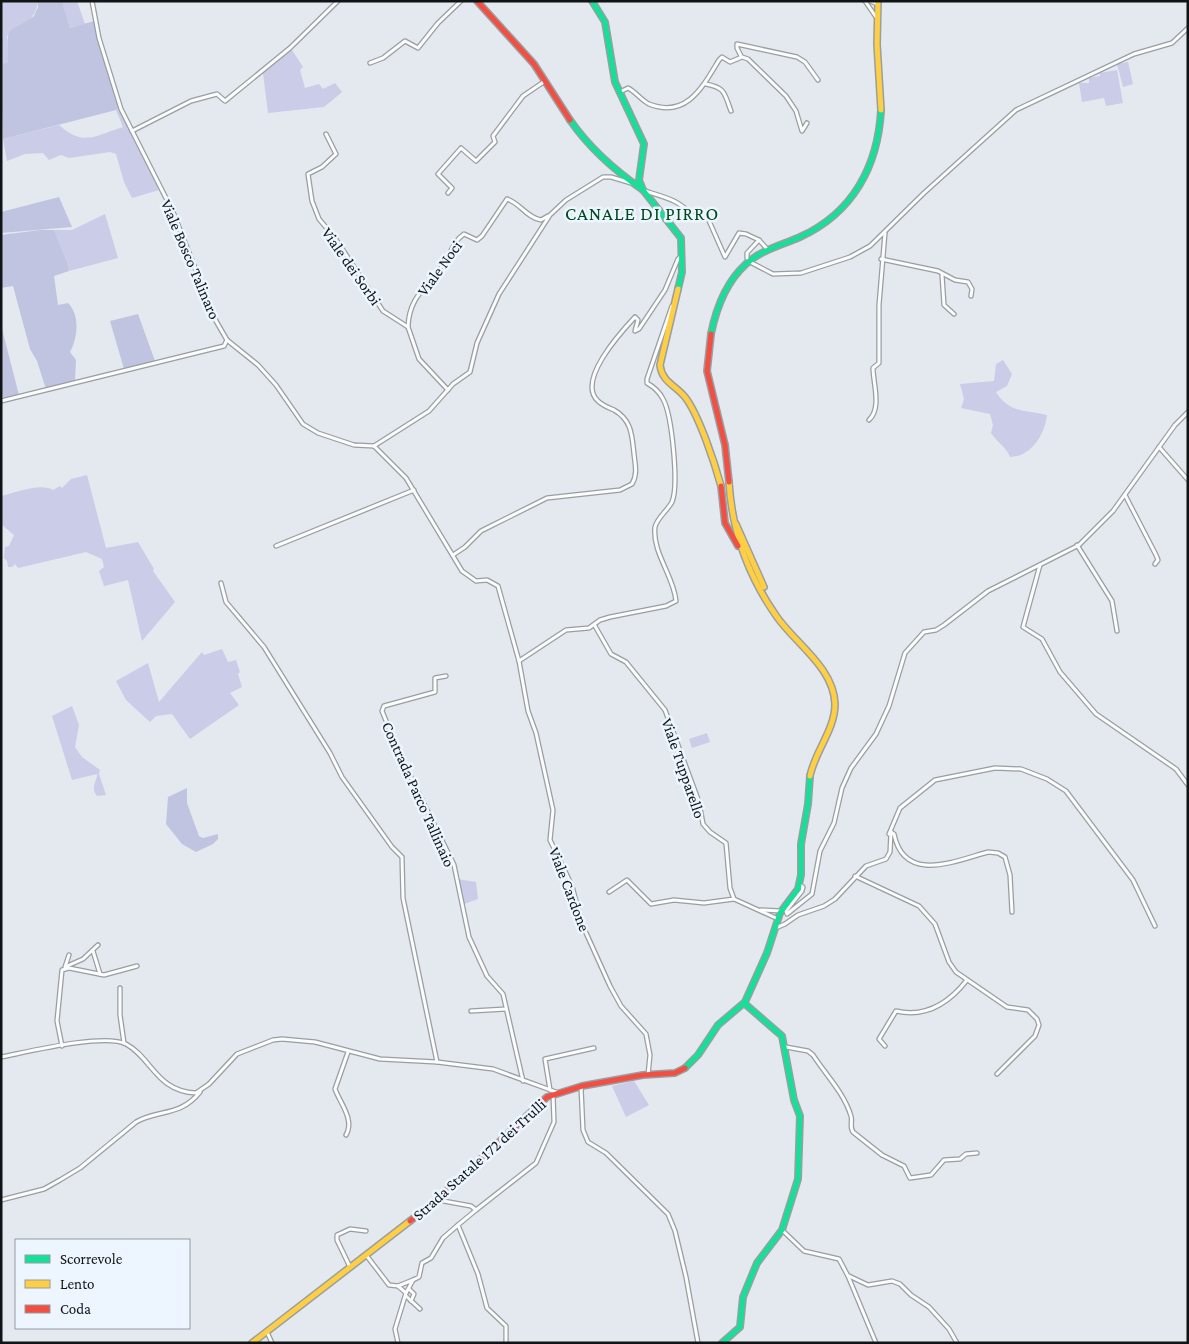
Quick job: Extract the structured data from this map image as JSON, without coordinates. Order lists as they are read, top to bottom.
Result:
{
  "streets": {
    "main road": ["Strada Statale 172 dei Trulli"],
    "street": [
      "Viale Bosco Talinaro",
      "Viale dei Sorbi",
      "Viale Noci",
      "Viale Tupparello",
      "Contrada Parco Tallinaio",
      "Viale Cardone"
    ]
  },
  "crossings": [
    ["Viale dei Sorbi", "Viale Noci"],
    ["Viale Cardone", "Strada Statale 172 dei Trulli"]
  ],
  "districts": ["CANALE DI PIRRO"],
  "legend": ["Scorrevole", "Lento", "Coda"]
}
